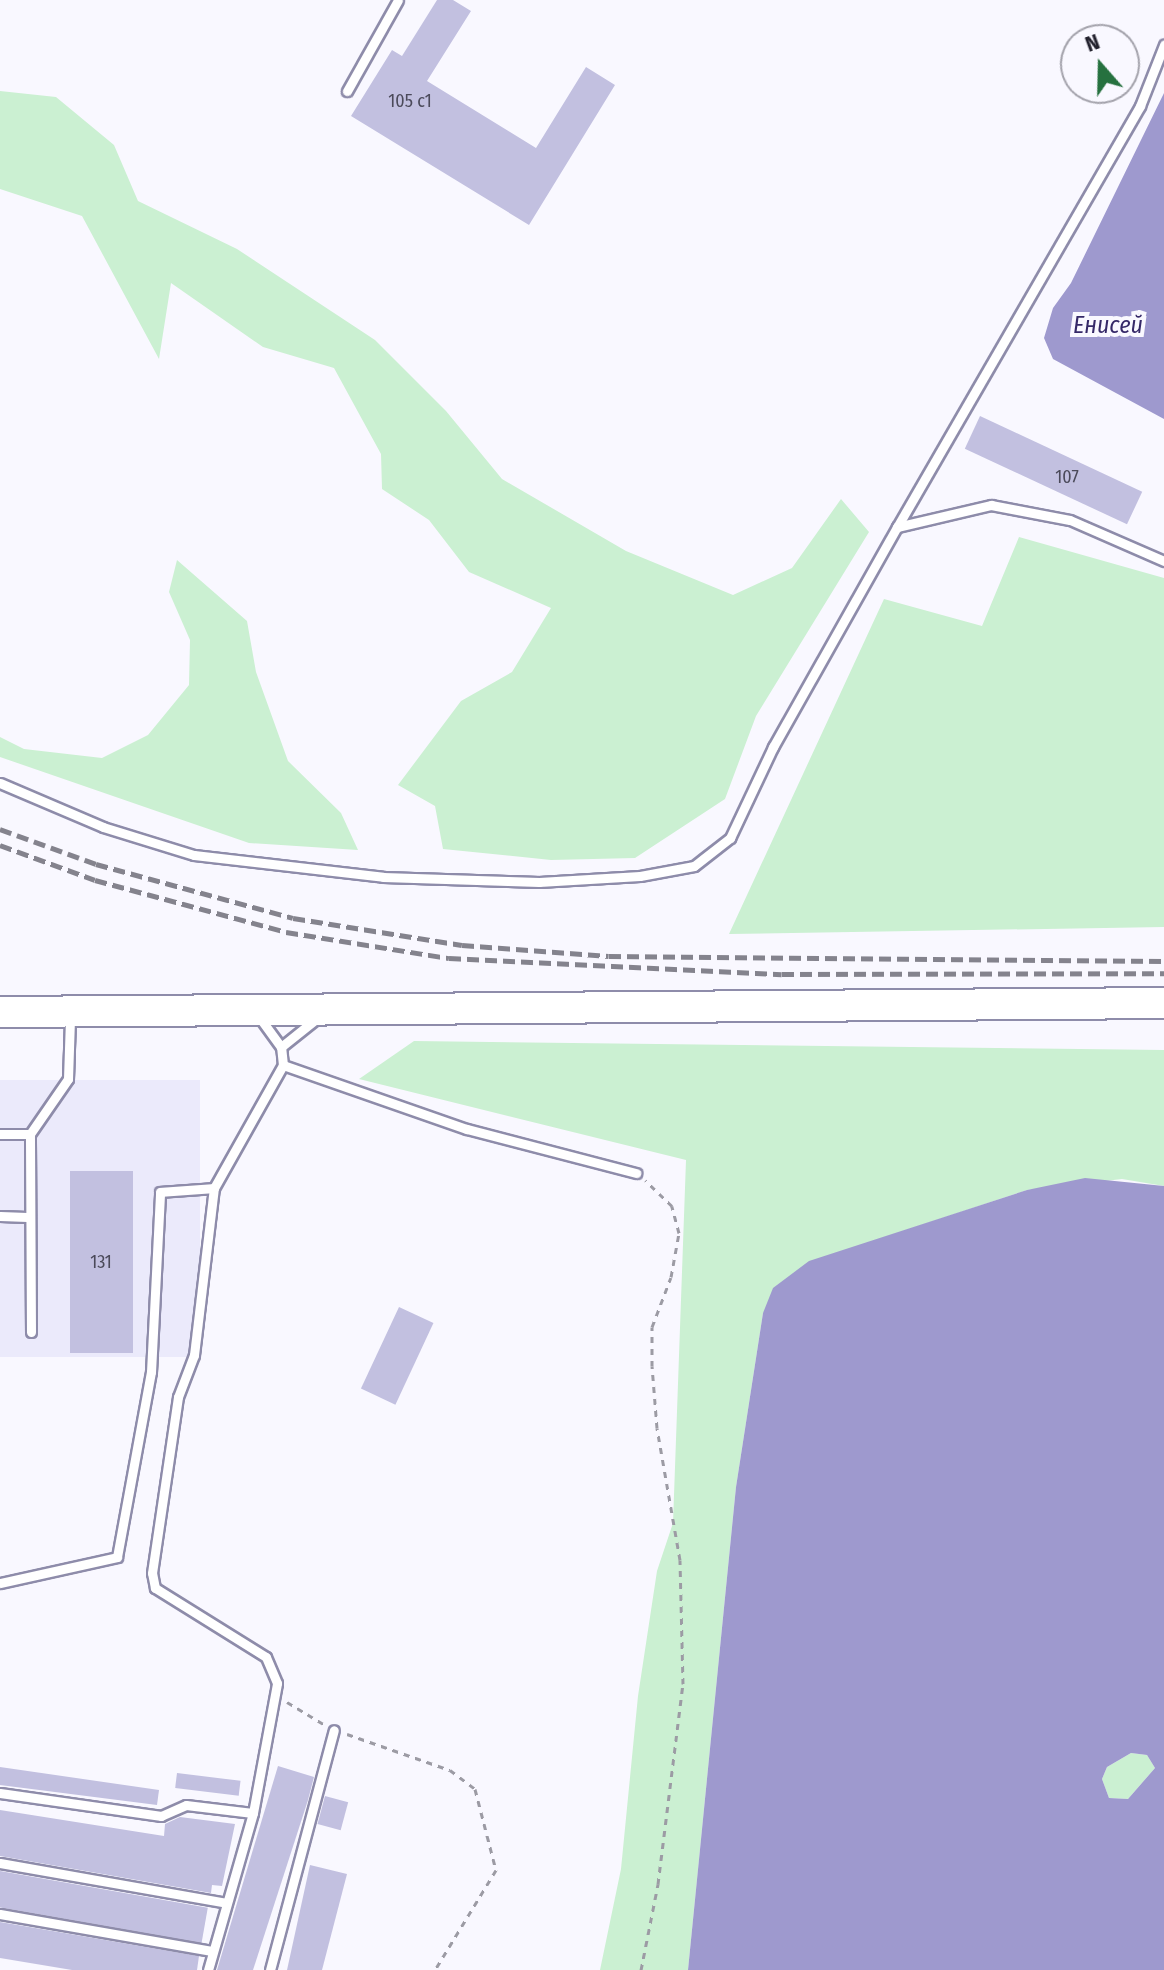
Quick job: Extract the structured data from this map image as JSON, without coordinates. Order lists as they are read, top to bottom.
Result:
{
  "water": ["Енисей"],
  "house_numbers": ["105 с1", "107", "131"],
  "north": "top"
}
